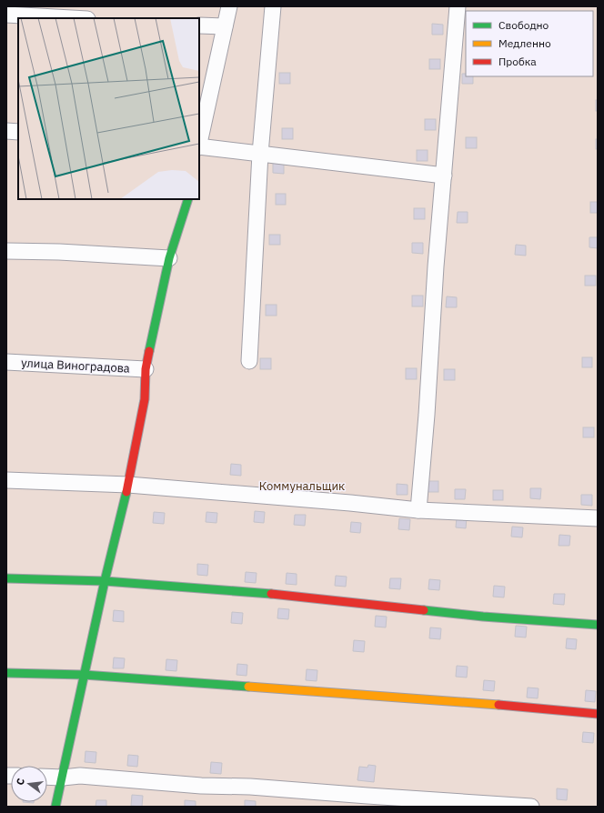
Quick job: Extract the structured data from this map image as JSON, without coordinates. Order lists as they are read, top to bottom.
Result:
{
  "streets": {
    "street": ["улица Виноградова"]
  },
  "parks": ["Коммунальщик"],
  "legend": ["Свободно", "Медленно", "Пробка"],
  "north": "left"
}
